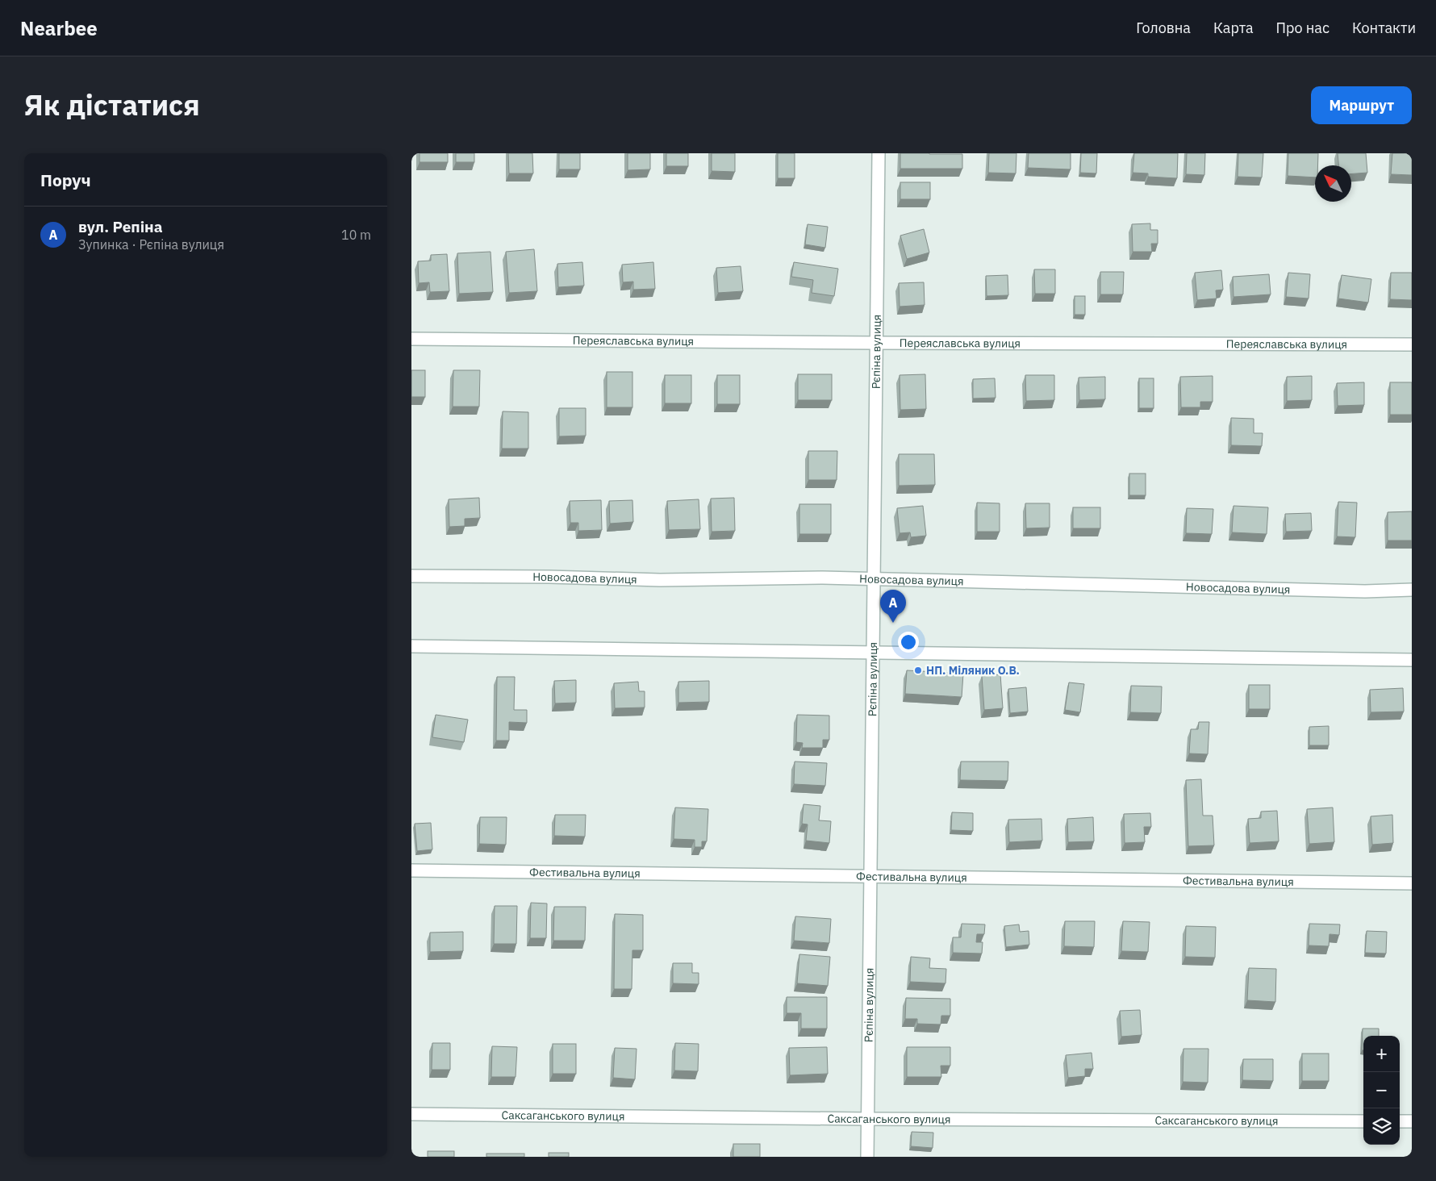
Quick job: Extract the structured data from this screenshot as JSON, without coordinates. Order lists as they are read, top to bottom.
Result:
{
  "streets": {
    "street": [
      "Переяславська вулиця",
      "Рєпіна вулиця",
      "Новосадова вулиця",
      "Фестивальна вулиця",
      "Саксаганського вулиця"
    ]
  },
  "crossings": [
    ["Переяславська вулиця", "Рєпіна вулиця"],
    ["Рєпіна вулиця", "Новосадова вулиця"],
    ["Рєпіна вулиця", "Фестивальна вулиця"],
    ["Рєпіна вулиця", "Саксаганського вулиця"]
  ],
  "places": ["НП. Міляник О.В."],
  "north": "top left",
  "page": {
    "header": "Nearbee",
    "nav": [
      "Головна",
      "Карта",
      "Про нас",
      "Контакти"
    ],
    "title": "Як дістатися",
    "buttons": "Маршрут",
    "heading": "Поруч",
    "list": [
      {
        "mark": "A",
        "name": "вул. Репіна",
        "note": "Зупинка · Рєпіна вулиця",
        "value": "10 m"
      }
    ],
    "pins": "A",
    "map_buttons": ["+", "−"]
  }
}
